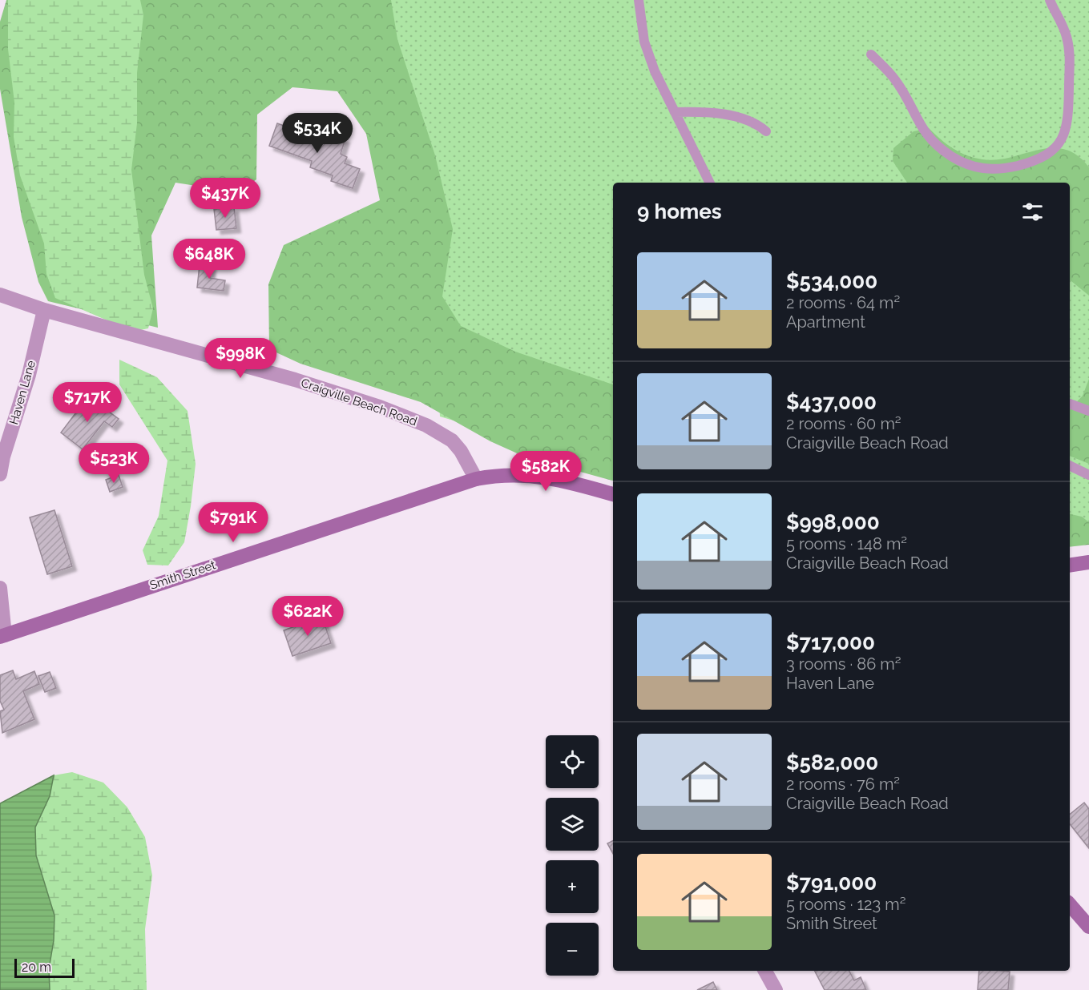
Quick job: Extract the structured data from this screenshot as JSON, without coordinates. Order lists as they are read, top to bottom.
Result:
{
  "streets": {
    "main road": ["Smith Street"],
    "street": ["Haven Lane", "Craigville Beach Road"]
  },
  "crossings": [
    ["Haven Lane", "Craigville Beach Road"],
    ["Craigville Beach Road", "Smith Street"]
  ],
  "scale_bar": "20 m",
  "page": {
    "price": [
      "$534K",
      "$437K",
      "$648K",
      "$998K",
      "$717K",
      "$523K",
      "$582K",
      "$791K",
      "$622K"
    ],
    "heading": "9 homes",
    "list": [
      {
        "name": "$534,000",
        "note": "2 rooms · 64 m² · Apartment"
      },
      {
        "name": "$437,000",
        "note": "2 rooms · 60 m² · Craigville Beach Road"
      },
      {
        "name": "$998,000",
        "note": "5 rooms · 148 m² · Craigville Beach Road"
      },
      {
        "name": "$717,000",
        "note": "3 rooms · 86 m² · Haven Lane"
      },
      {
        "name": "$582,000",
        "note": "2 rooms · 76 m² · Craigville Beach Road"
      },
      {
        "name": "$791,000",
        "note": "5 rooms · 123 m² · Smith Street"
      }
    ],
    "map_buttons": ["+", "−"],
    "scale": "20 m"
  }
}
